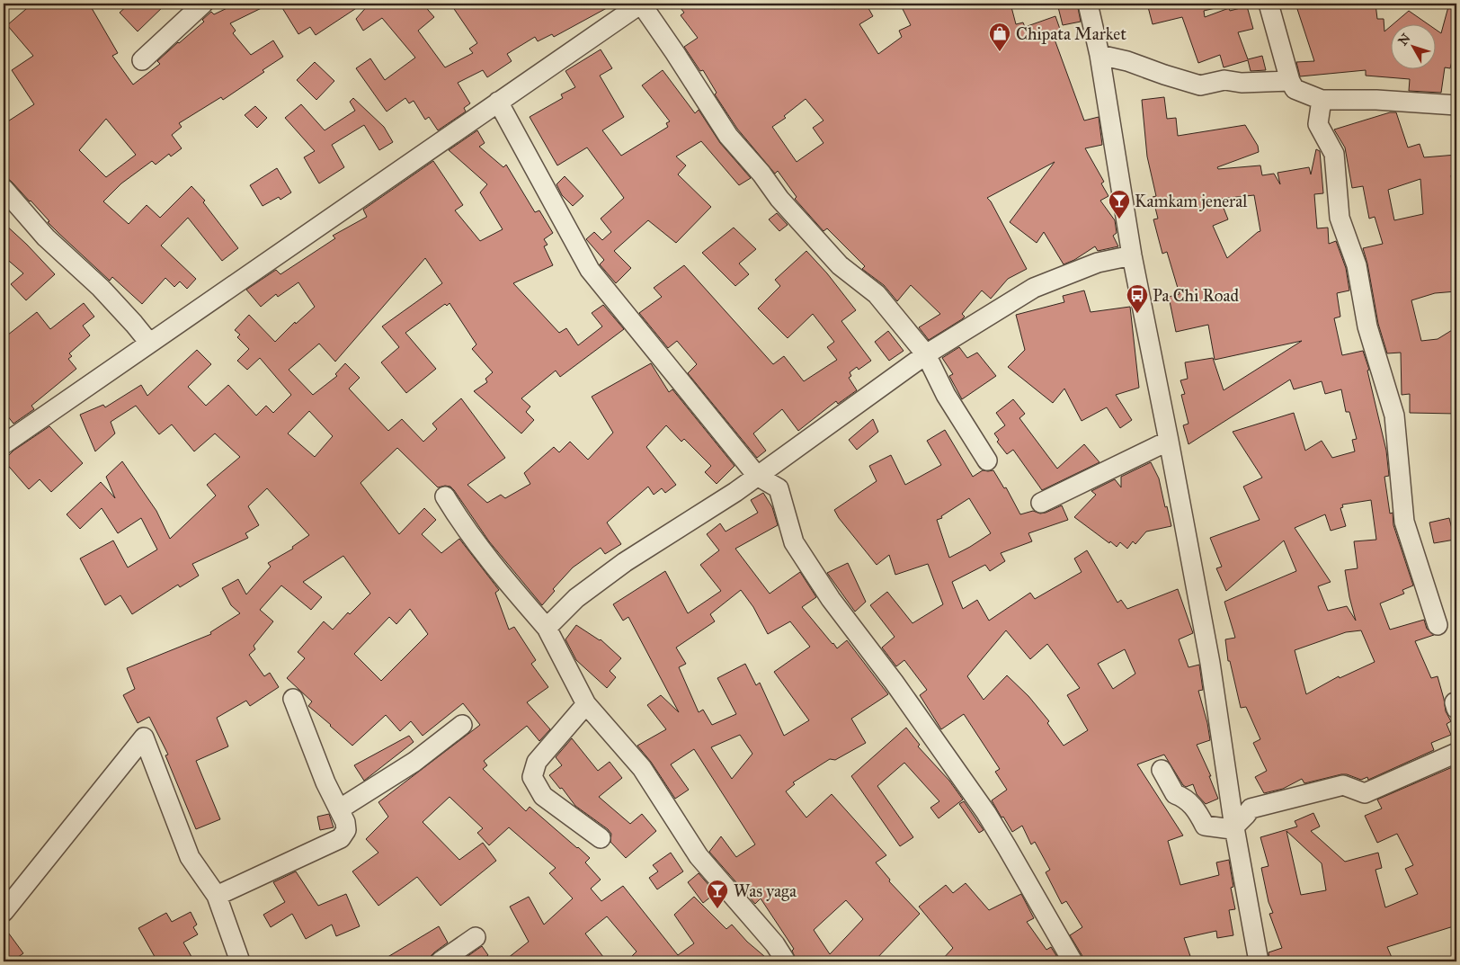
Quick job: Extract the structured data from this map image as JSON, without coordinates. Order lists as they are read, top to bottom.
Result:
{
  "places": {
    "shop": ["Chipata Market"],
    "bar": ["Kamkam jeneral", "Was yaga"],
    "bus stop": ["Pa Chi Road"]
  },
  "north": "top left"
}
